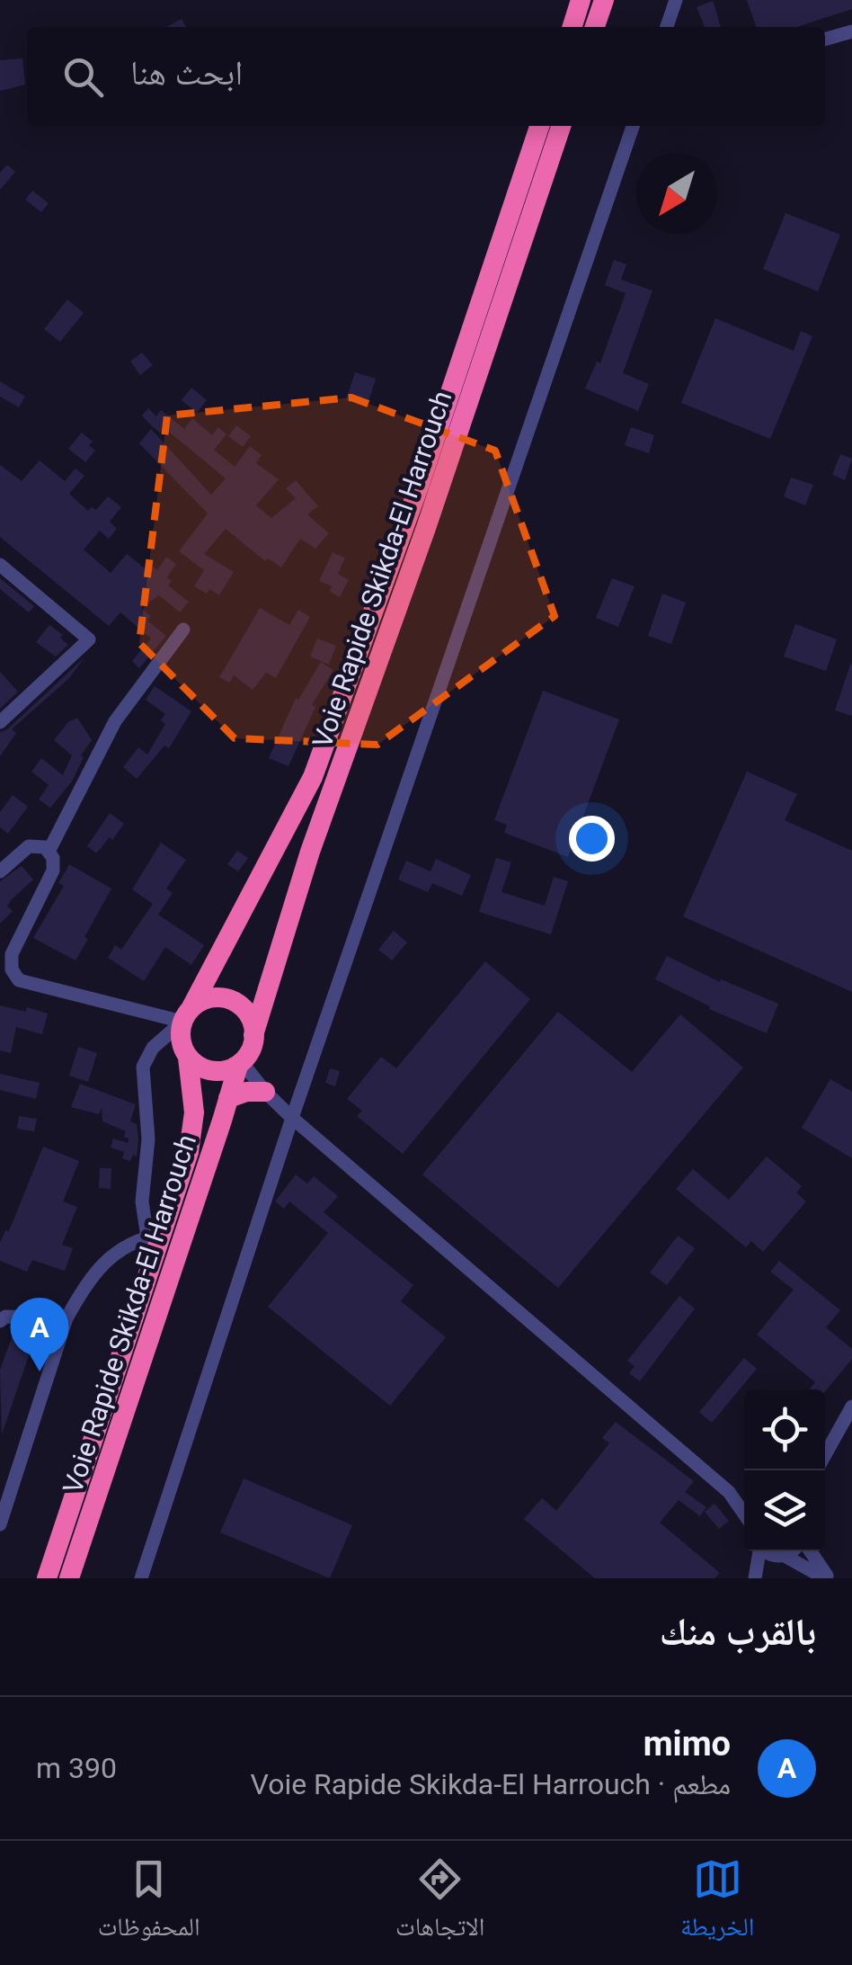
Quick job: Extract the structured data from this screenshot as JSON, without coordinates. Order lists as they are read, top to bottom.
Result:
{
  "streets": {
    "highway": ["Voie Rapide Skikda-El Harrouch"]
  },
  "north": "bottom left",
  "page": {
    "search": "ابحث هنا",
    "pins": "A",
    "heading": "بالقرب منك",
    "list": [
      {
        "mark": "A",
        "name": "mimo",
        "note": "مطعم · Voie Rapide Skikda-El Harrouch",
        "value": "390 m"
      }
    ],
    "nav": ["الخريطة", "الاتجاهات", "المحفوظات"]
  }
}
